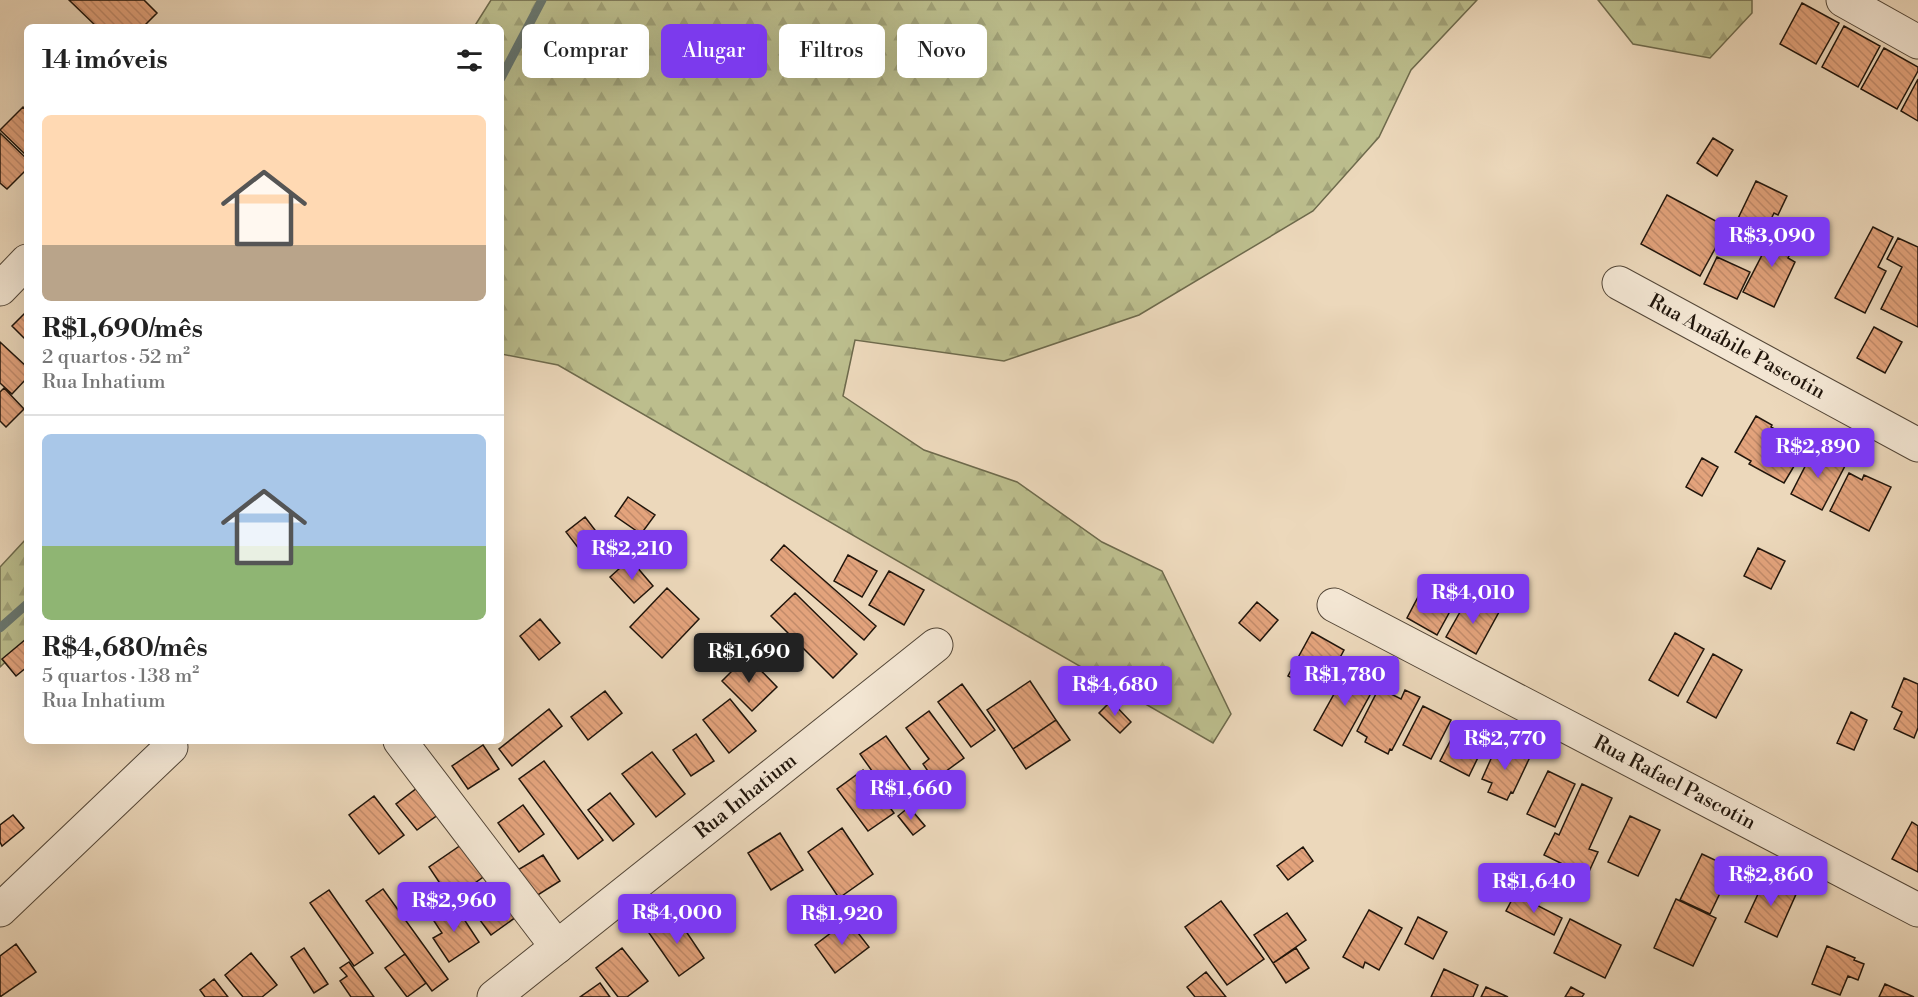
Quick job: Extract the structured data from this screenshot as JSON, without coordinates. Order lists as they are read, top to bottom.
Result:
{
  "streets": {
    "street": ["Rua Amábile Pascotin", "Rua Rafael Pascotin", "Rua Inhatium"]
  },
  "page": {
    "chip": [
      "Comprar",
      "Alugar",
      "Filtros",
      "Novo"
    ],
    "heading": "14 imóveis",
    "list": [
      {
        "name": "R$1,690/mês",
        "note": "2 quartos · 52 m² · Rua Inhatium"
      },
      {
        "name": "R$4,680/mês",
        "note": "5 quartos · 138 m² · Rua Inhatium"
      }
    ],
    "price": [
      "R$3,090",
      "R$2,890",
      "R$2,210",
      "R$4,010",
      "R$1,690",
      "R$1,780",
      "R$4,680",
      "R$2,770",
      "R$1,660",
      "R$2,860",
      "R$1,640",
      "R$2,960",
      "R$4,000",
      "R$1,920"
    ]
  }
}
